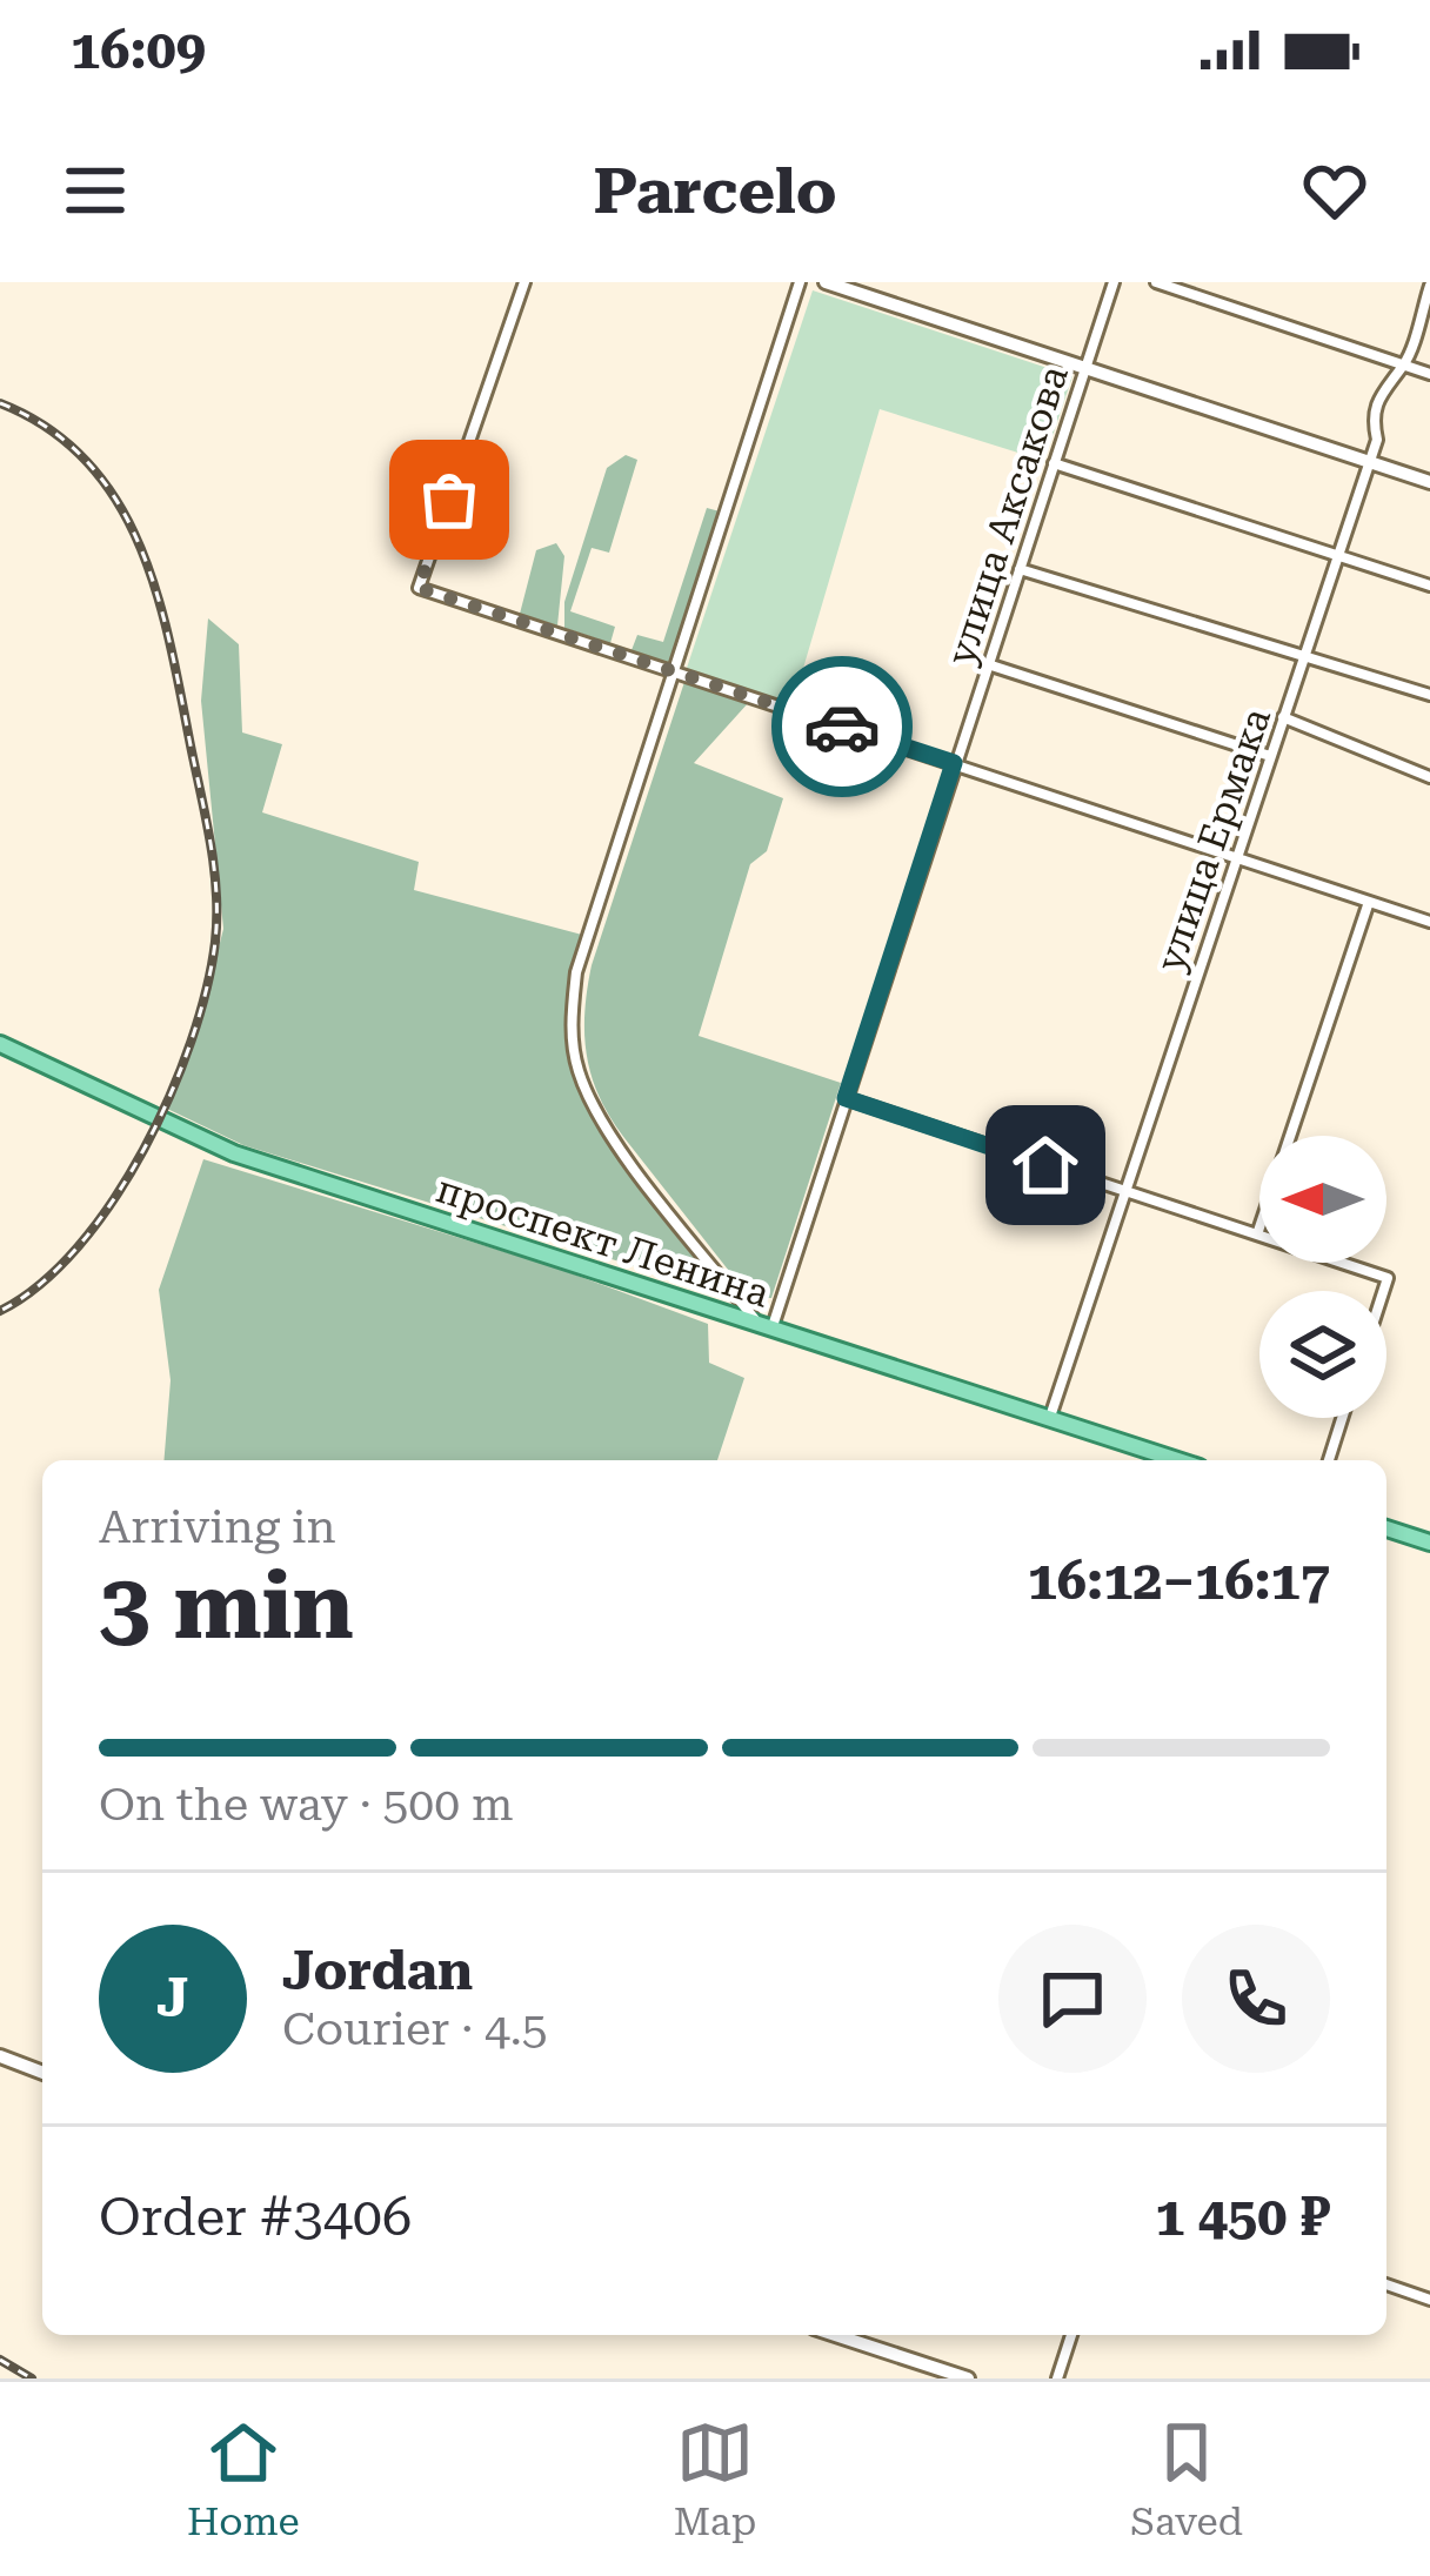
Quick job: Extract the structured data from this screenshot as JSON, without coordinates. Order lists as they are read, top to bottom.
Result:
{
  "streets": {
    "main road": ["проспект Ленина"],
    "street": ["улица Аксакова", "улица Ермака"]
  },
  "crossings": [
    ["улица Аксакова", "проспект Ленина"],
    ["улица Ермака", "проспект Ленина"]
  ],
  "north": "left",
  "page": {
    "status": "16:09",
    "header": "Parcelo",
    "heading": ["3 min", "Arriving in", "16:12–16:17"],
    "panel": [
      "Jordan",
      "Courier · 4.5",
      "Order #3406",
      "1 450 ₽"
    ],
    "bar": "On the way · 500 m",
    "round": "J",
    "tabs": ["Home", "Map", "Saved"]
  }
}
